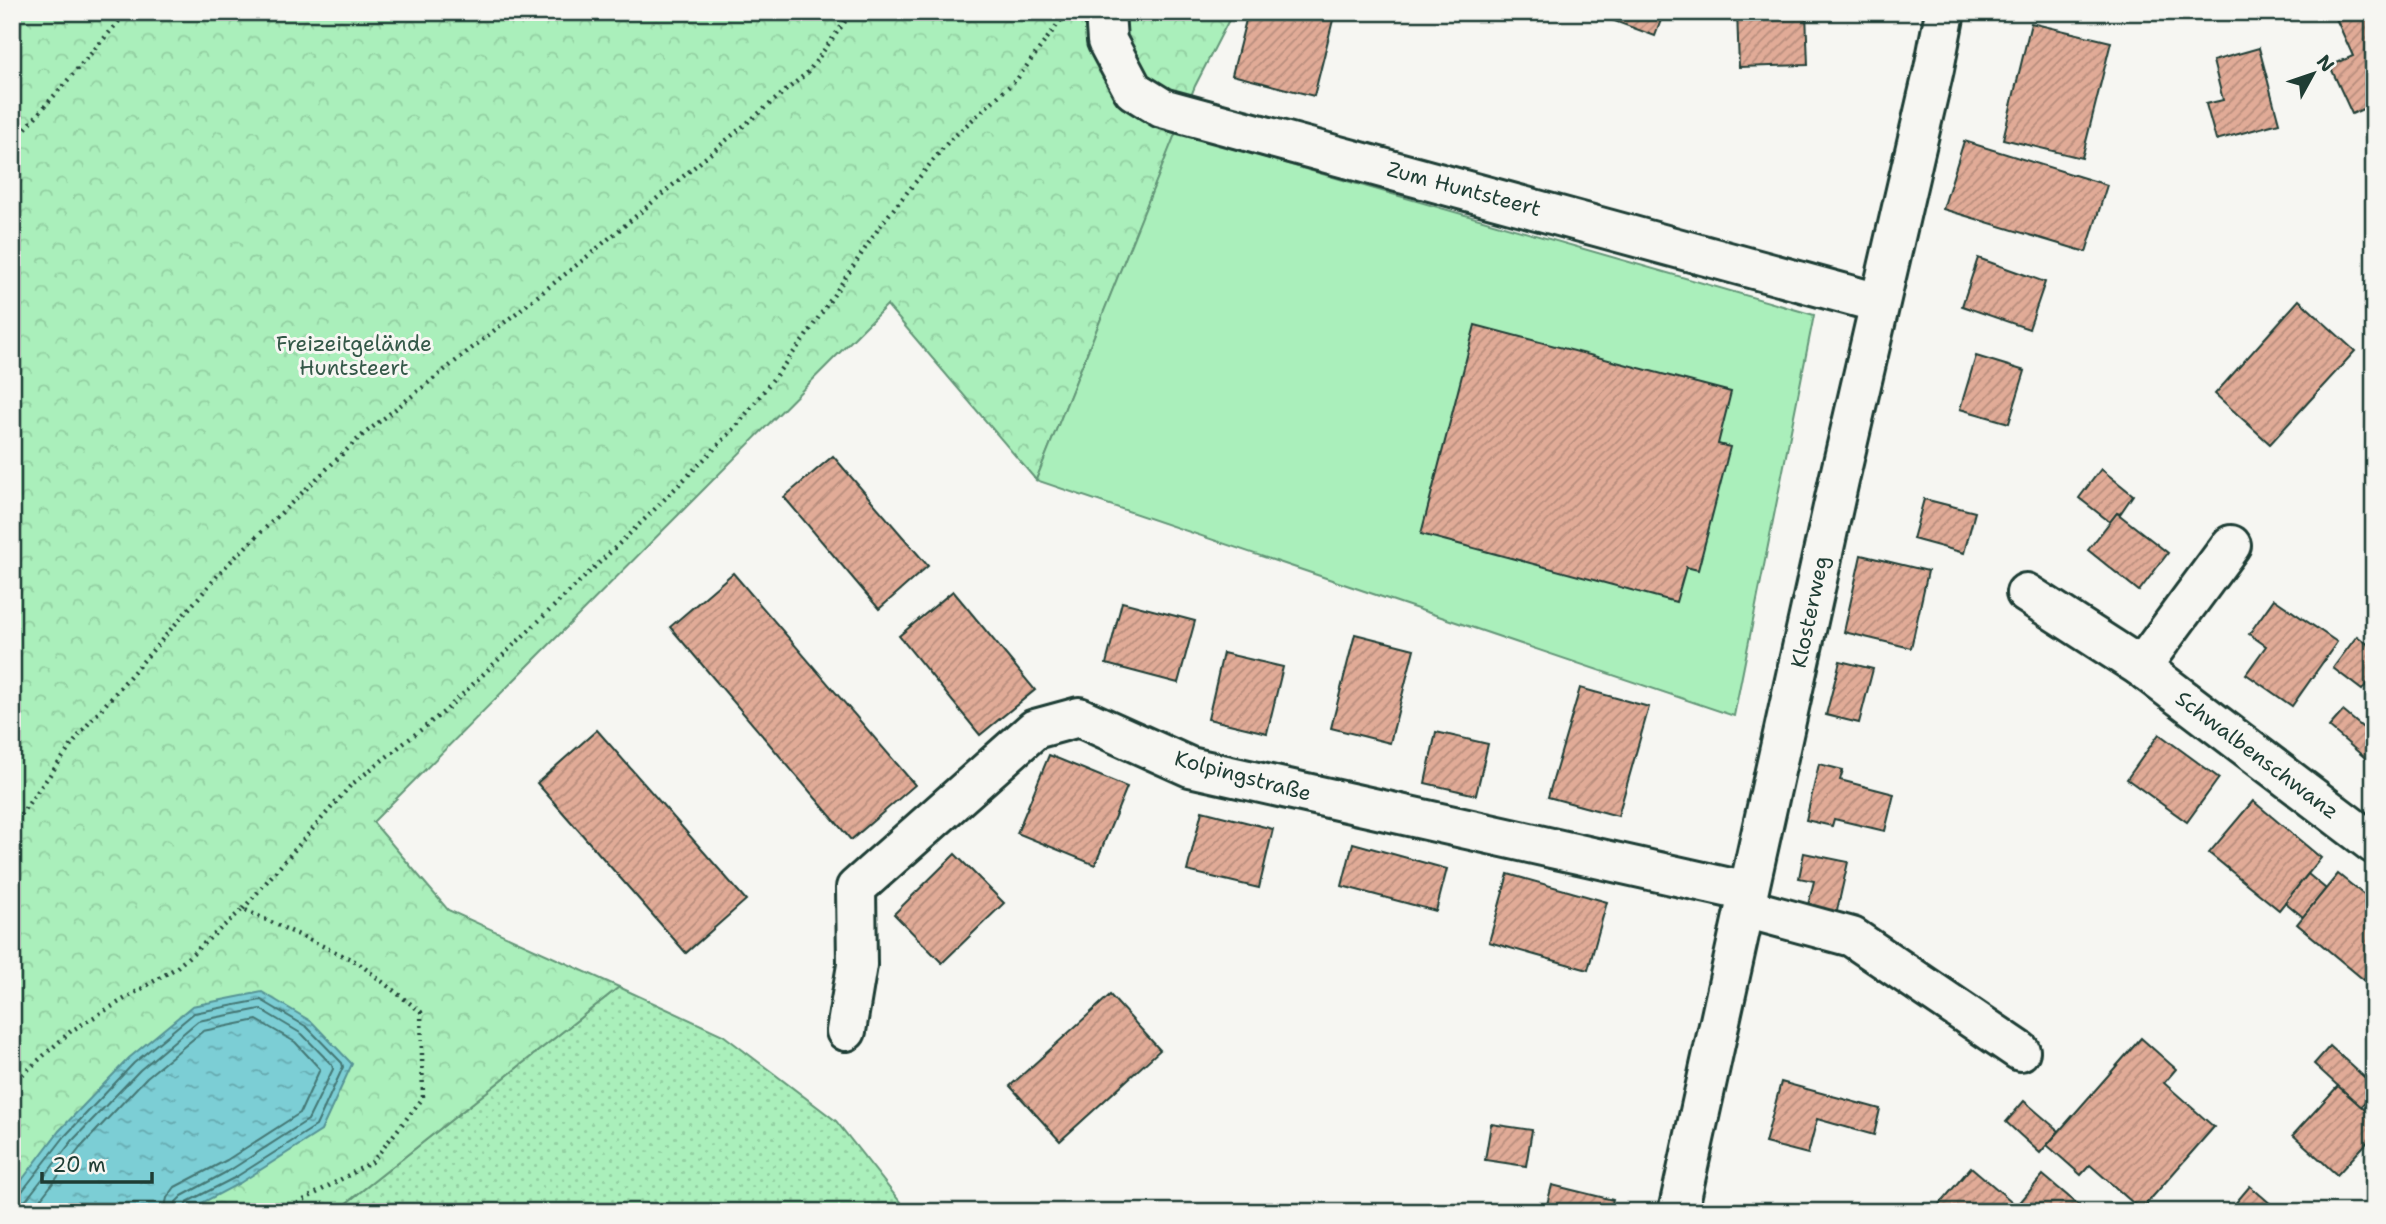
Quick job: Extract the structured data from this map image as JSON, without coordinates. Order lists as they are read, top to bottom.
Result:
{
  "streets": {
    "street": [
      "Zum Huntsteert",
      "Klosterweg",
      "Schwalbenschwanz",
      "Kolpingstraße"
    ]
  },
  "crossings": [
    ["Zum Huntsteert", "Klosterweg"],
    ["Klosterweg", "Kolpingstraße"]
  ],
  "parks": ["Freizeitgelände Huntsteert"],
  "scale_bar": "20 m",
  "north": "top right"
}
